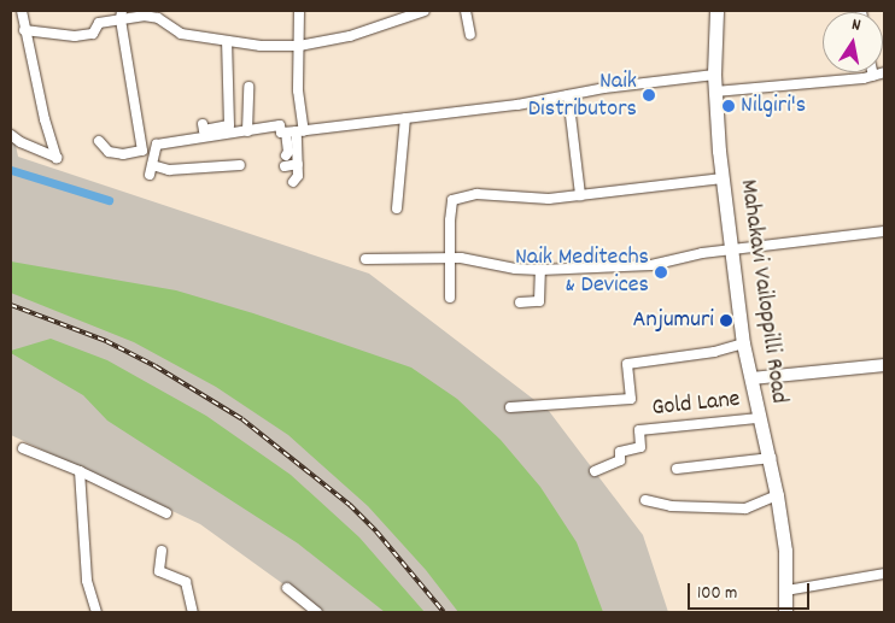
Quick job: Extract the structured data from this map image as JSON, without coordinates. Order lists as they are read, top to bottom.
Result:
{
  "streets": {
    "main road": ["Mahakavi Vailoppilli Road"],
    "street": ["Gold Lane"]
  },
  "crossings": [
    ["Mahakavi Vailoppilli Road", "Gold Lane"]
  ],
  "places": [
    "Naik Distributors",
    "Nilgiri's",
    "Naik Meditechs & Devices",
    "Anjumuri"
  ],
  "scale_bar": "100 m",
  "north": "top"
}
